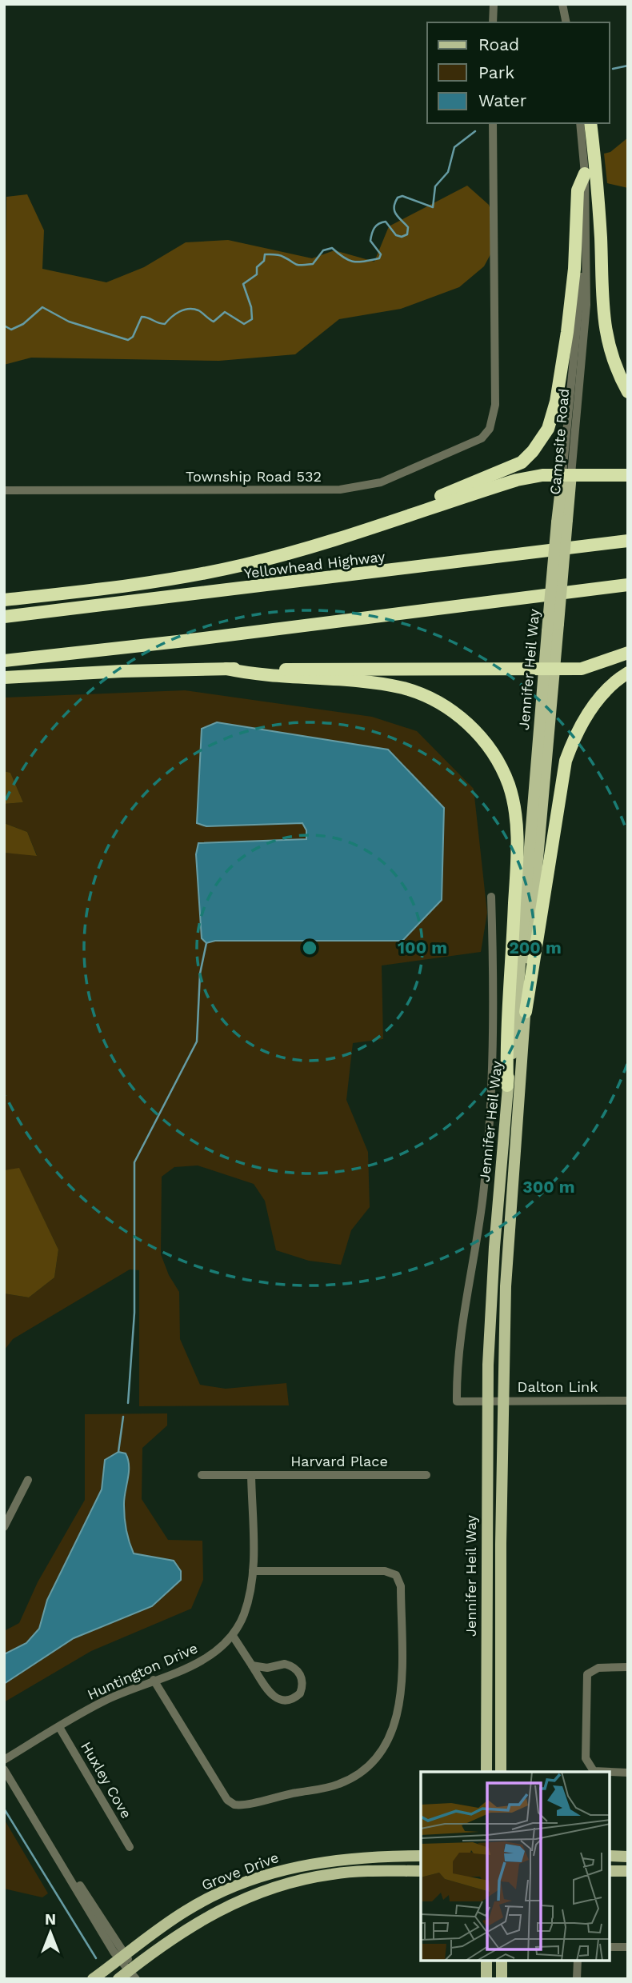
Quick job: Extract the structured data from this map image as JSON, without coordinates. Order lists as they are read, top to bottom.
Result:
{
  "streets": {
    "highway": ["Yellowhead Highway"],
    "main road": ["Campsite Road", "Jennifer Heil Way", "Grove Drive"],
    "street": [
      "Township Road 532",
      "Dalton Link",
      "Harvard Place",
      "Huntington Drive",
      "Huxley Cove"
    ]
  },
  "crossings": [
    ["Campsite Road", "Jennifer Heil Way"],
    ["Jennifer Heil Way", "Dalton Link"],
    ["Harvard Place", "Huntington Drive"],
    ["Huntington Drive", "Huxley Cove"]
  ],
  "legend": ["Road", "Park", "Water"],
  "north": "top",
  "rings": ["100 m", "200 m", "300 m"]
}
